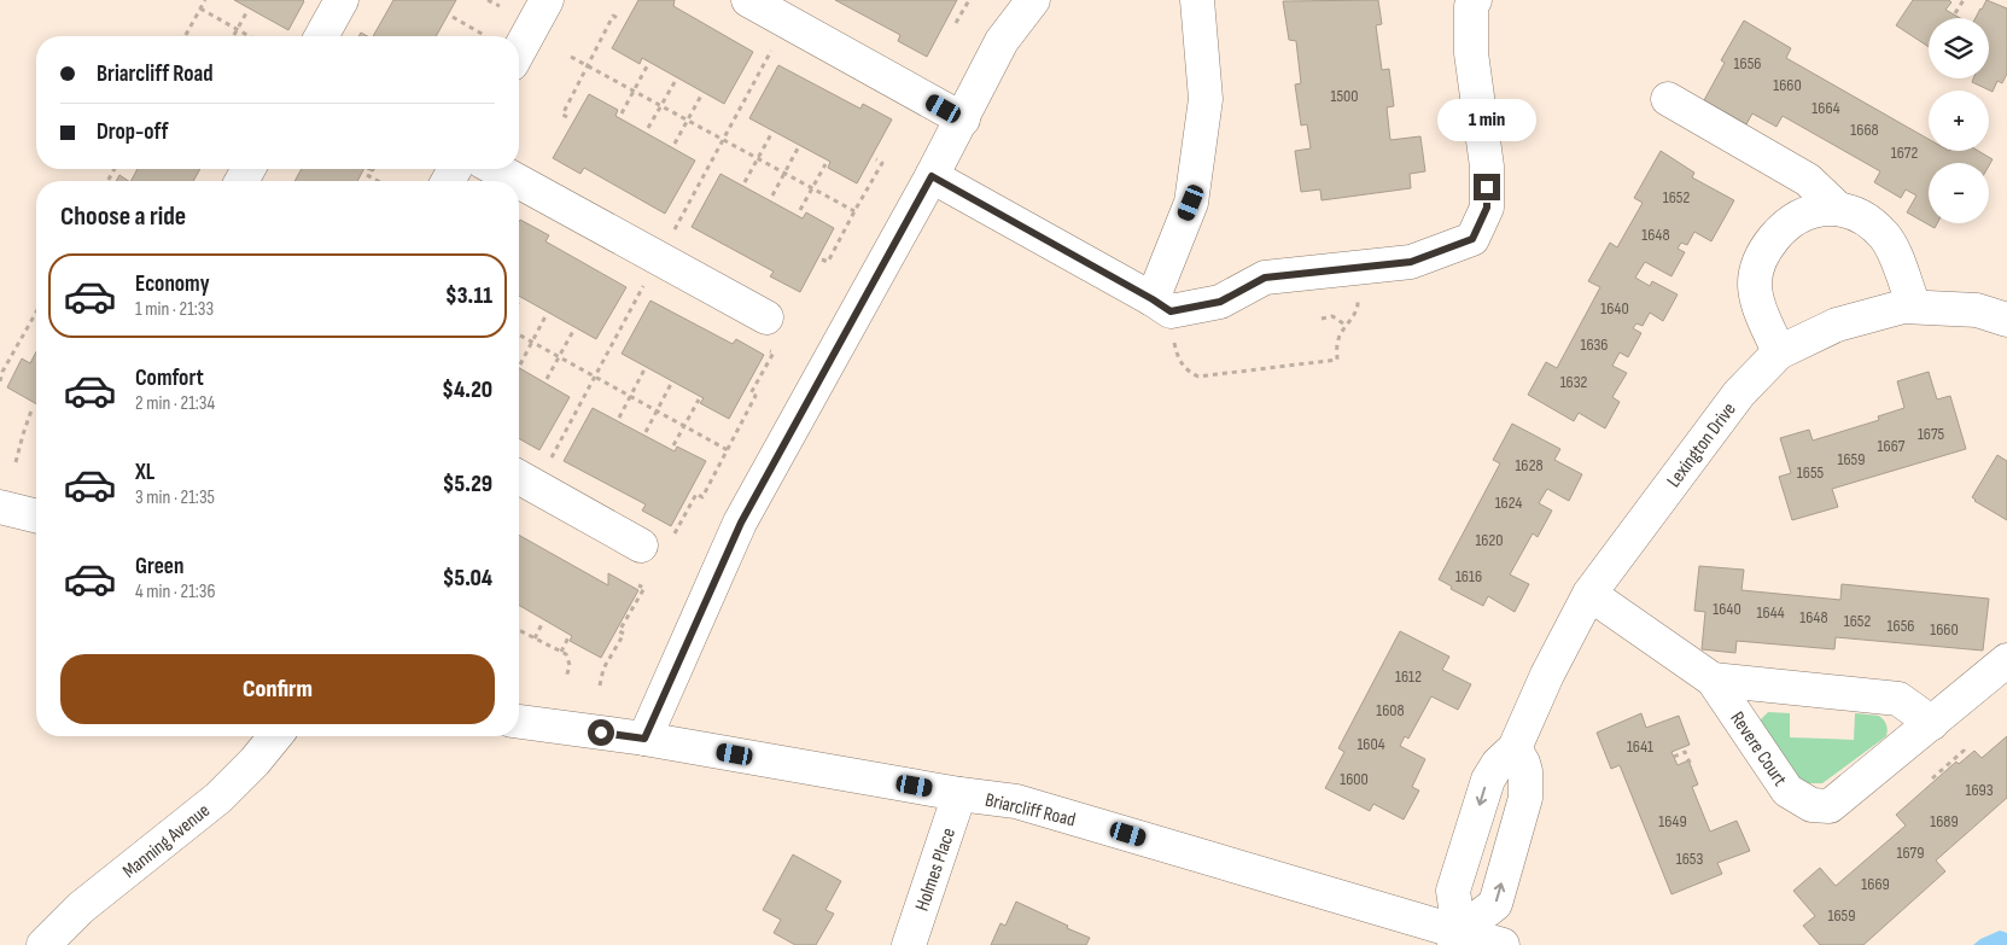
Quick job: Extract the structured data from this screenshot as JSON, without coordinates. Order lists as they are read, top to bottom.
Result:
{
  "streets": {
    "street": [
      "Lexington Drive",
      "Revere Court",
      "Briarcliff Road",
      "Manning Avenue",
      "Holmes Place"
    ]
  },
  "crossings": [
    ["Lexington Drive", "Revere Court"],
    ["Lexington Drive", "Briarcliff Road"],
    ["Briarcliff Road", "Holmes Place"]
  ],
  "house_numbers": [
    "1656",
    "1660",
    "1500",
    "1664",
    "1668",
    "1672",
    "1652",
    "1648",
    "1640",
    "1636",
    "1632",
    "1675",
    "1667",
    "1659",
    "1628",
    "1655",
    "1624",
    "1620",
    "1616",
    "1640",
    "1644",
    "1648",
    "1652",
    "1656",
    "1660",
    "1612",
    "1608",
    "1604",
    "1641",
    "1600",
    "1693",
    "1649",
    "1689",
    "1679",
    "1653",
    "1669",
    "1659"
  ],
  "page": {
    "map_buttons": ["+", "−"],
    "banner": ["Briarcliff Road", "Drop-off"],
    "bubble": "1 min",
    "heading": "Choose a ride",
    "list": [
      {
        "name": "Economy",
        "note": "1 min · 21:33",
        "value": "$3.11"
      },
      {
        "name": "Comfort",
        "note": "2 min · 21:34",
        "value": "$4.20"
      },
      {
        "name": "XL",
        "note": "3 min · 21:35",
        "value": "$5.29"
      },
      {
        "name": "Green",
        "note": "4 min · 21:36",
        "value": "$5.04"
      }
    ],
    "buttons": "Confirm"
  }
}
